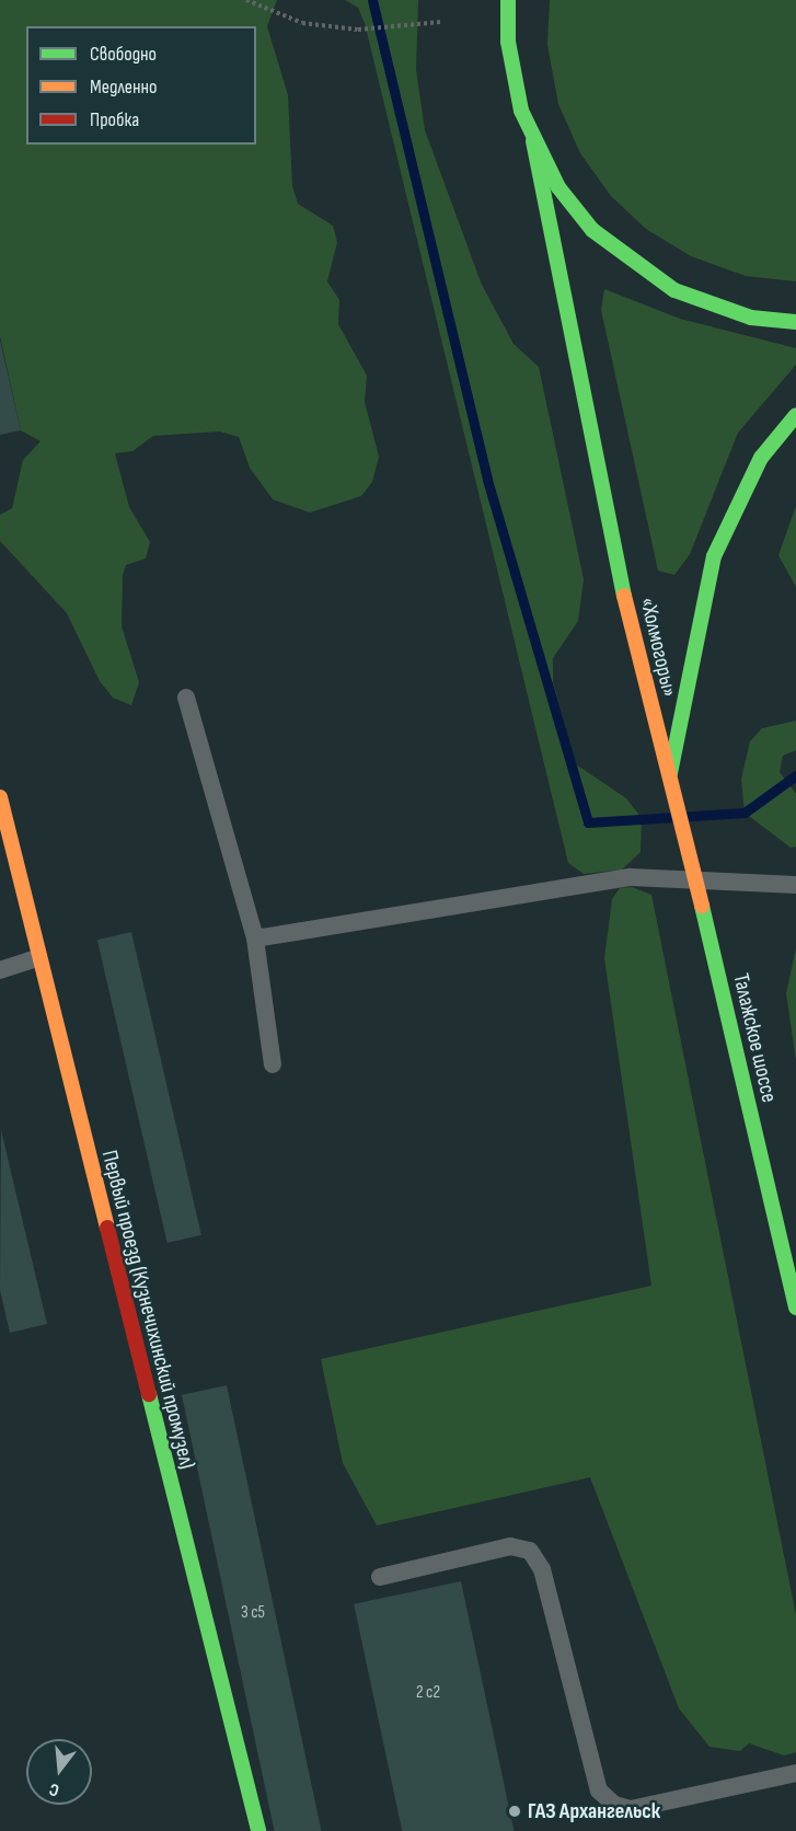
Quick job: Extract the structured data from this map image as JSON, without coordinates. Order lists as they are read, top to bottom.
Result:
{
  "streets": {
    "main road": ["«Холмогоры»", "Талажское шоссе", "Первый проезд (Кузнечихинский промузел)"]
  },
  "crossings": [
    ["«Холмогоры»", "Талажское шоссе"]
  ],
  "places": ["ГАЗ Архангельск"],
  "house_numbers": ["3 с5", "2 с2"],
  "legend": ["Свободно", "Медленно", "Пробка"],
  "north": "bottom"
}
